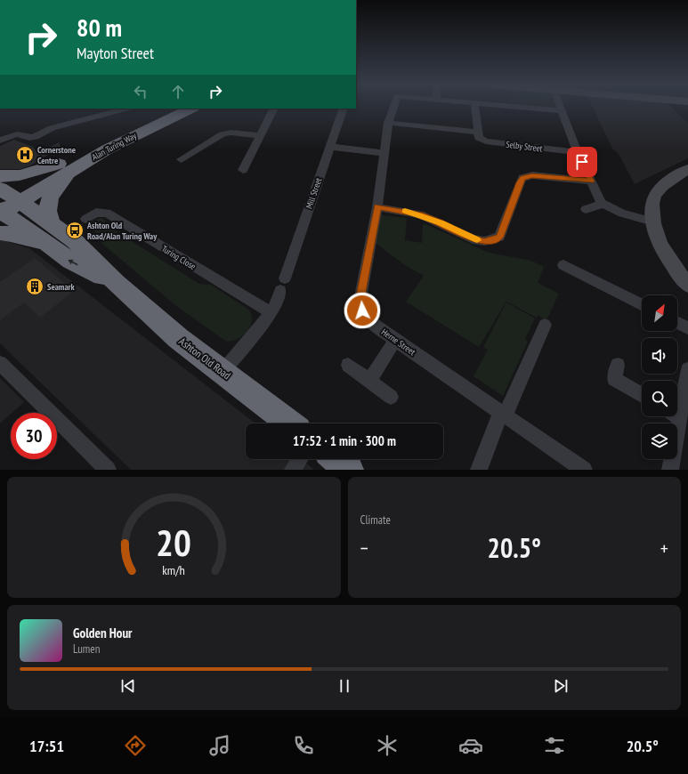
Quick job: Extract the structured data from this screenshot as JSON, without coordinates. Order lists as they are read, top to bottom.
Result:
{
  "streets": {
    "highway": ["Alan Turing Way", "Ashton Old Road"],
    "street": [
      "Selby Street",
      "Mill Street",
      "Turing Close",
      "Herne Street"
    ]
  },
  "crossings": [
    ["Alan Turing Way", "Ashton Old Road"],
    ["Mill Street", "Turing Close"]
  ],
  "places": {
    "hospital": ["Cornerstone Centre"],
    "bus stop": ["Ashton Old Road/Alan Turing Way"],
    "building": ["Seamark"]
  },
  "north": "top right",
  "page": {
    "turn": ["80 m", "Mayton Street"],
    "limit": "30",
    "trip": "17:52 · 1 min · 300 m",
    "tile": "Climate",
    "heat": ["−", "20.5°", "+"],
    "song": ["Golden Hour", "Lumen"],
    "tabs": ["17:51", "20.5°"],
    "gauge": ["20", "km/h"]
  }
}
